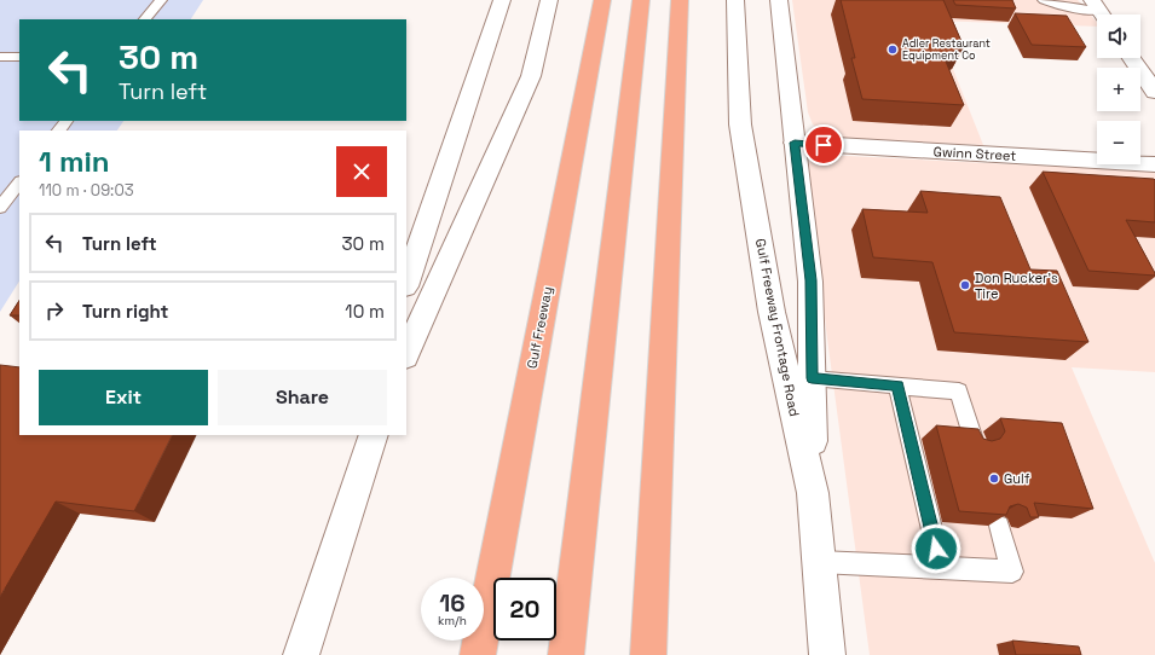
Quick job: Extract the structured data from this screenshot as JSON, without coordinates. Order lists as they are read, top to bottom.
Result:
{
  "streets": {
    "highway": ["Gulf Freeway"],
    "main road": ["Gwinn Street", "Gulf Freeway Frontage Road"]
  },
  "places": ["Adler Restaurant Equipment Co", "Don Rucker's Tire", "Gulf"],
  "page": {
    "map_buttons": ["+", "−"],
    "turn": ["30 m", "Turn left"],
    "heading": ["1 min", "110 m · 09:03"],
    "list": [
      {
        "name": "Turn left",
        "value": "30 m"
      },
      {
        "name": "Turn right",
        "value": "10 m"
      }
    ],
    "buttons": ["Exit", "Share"],
    "speed": "16 km/h",
    "limit": "20"
  }
}
